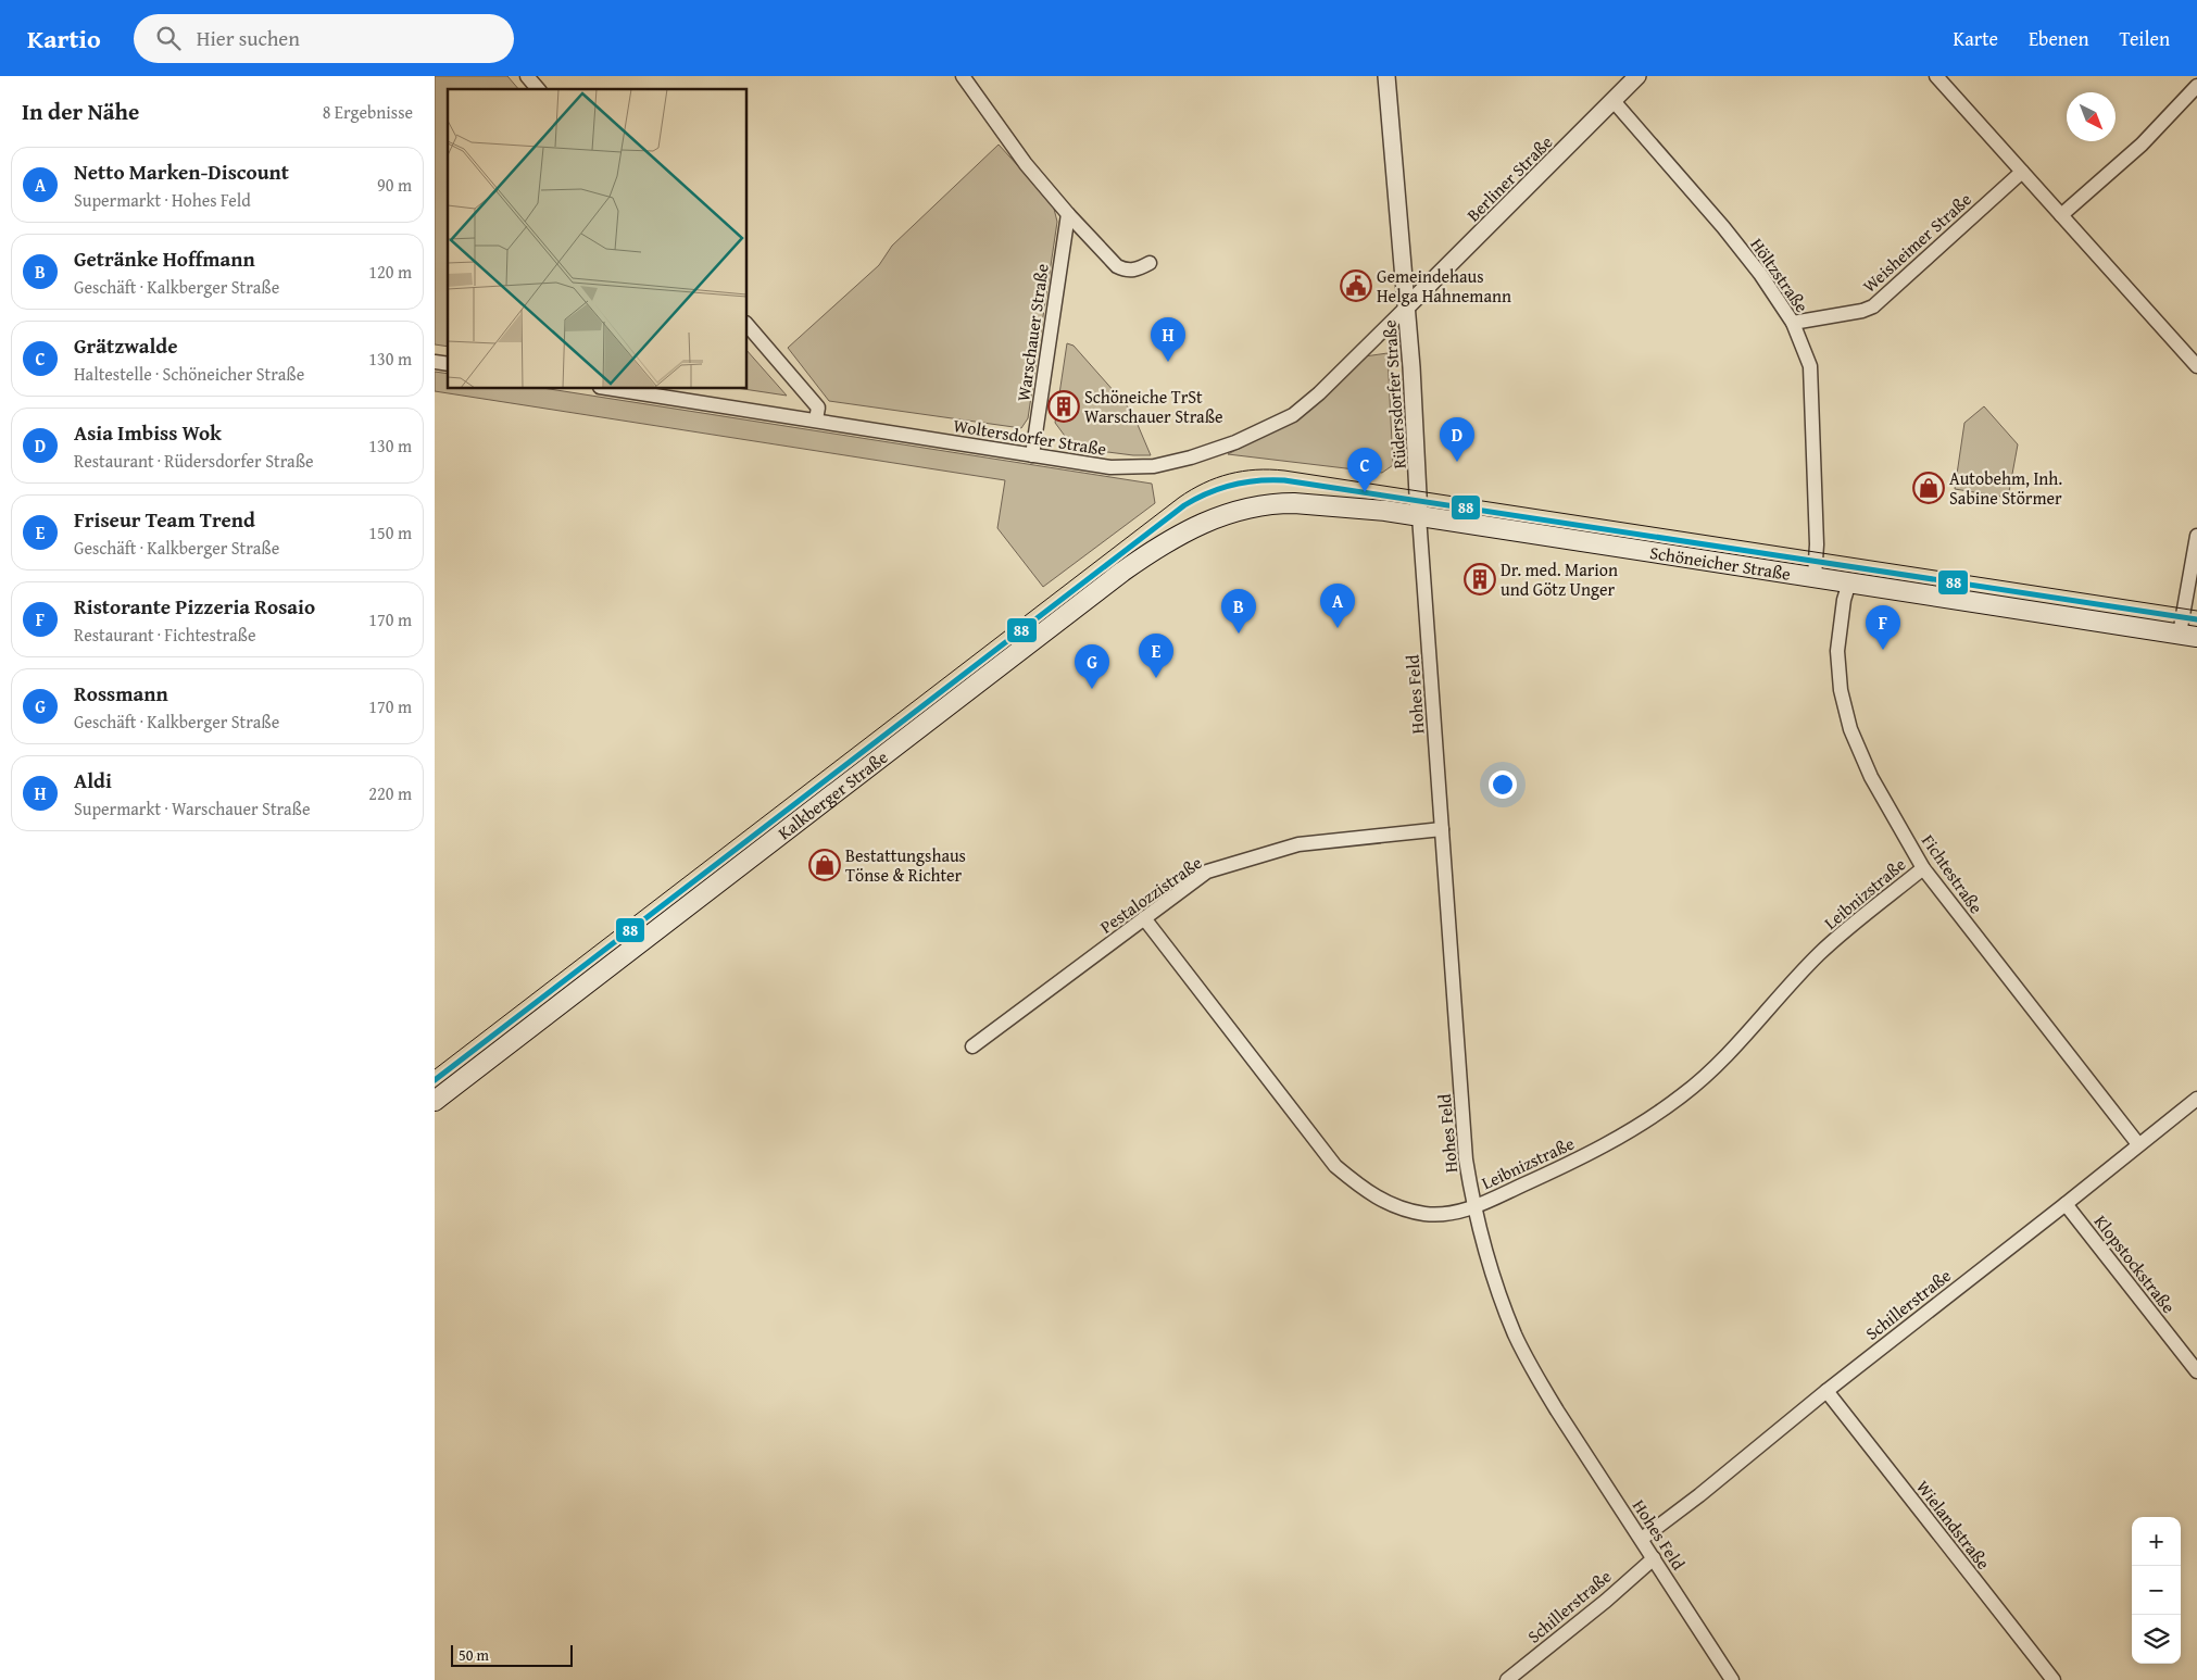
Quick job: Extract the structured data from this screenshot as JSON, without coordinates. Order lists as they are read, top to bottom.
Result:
{
  "streets": {
    "main road": ["Schöneicher Straße", "Kalkberger Straße"],
    "street": [
      "Berliner Straße",
      "Weisheimer Straße",
      "Höltzstraße",
      "Warschauer Straße",
      "Rüdersdorfer Straße",
      "Woltersdorfer Straße",
      "Hohes Feld",
      "Fichtestraße",
      "Leibnizstraße",
      "Pestalozzistraße",
      "Klopstockstraße",
      "Schillerstraße",
      "Wielandstraße"
    ]
  },
  "crossings": [
    ["Berliner Straße", "Höltzstraße"],
    ["Berliner Straße", "Rüdersdorfer Straße"],
    ["Berliner Straße", "Woltersdorfer Straße"],
    ["Weisheimer Straße", "Höltzstraße"],
    ["Höltzstraße", "Schöneicher Straße"],
    ["Warschauer Straße", "Woltersdorfer Straße"],
    ["Rüdersdorfer Straße", "Woltersdorfer Straße"],
    ["Rüdersdorfer Straße", "Schöneicher Straße"],
    ["Rüdersdorfer Straße", "Hohes Feld"],
    ["Schöneicher Straße", "Hohes Feld"],
    ["Schöneicher Straße", "Kalkberger Straße"],
    ["Schöneicher Straße", "Fichtestraße"],
    ["Hohes Feld", "Leibnizstraße"],
    ["Hohes Feld", "Pestalozzistraße"],
    ["Hohes Feld", "Schillerstraße"],
    ["Fichtestraße", "Leibnizstraße"],
    ["Fichtestraße", "Schillerstraße"],
    ["Leibnizstraße", "Pestalozzistraße"],
    ["Klopstockstraße", "Schillerstraße"],
    ["Schillerstraße", "Wielandstraße"]
  ],
  "places": {
    "public building": ["Gemeindehaus Helga Hahnemann"],
    "building": ["Schöneiche TrSt Warschauer Straße", "Dr. med. Marion und Götz Unger"],
    "shop": ["Autobehm, Inh. Sabine Störmer", "Bestattungshaus Tönse & Richter"]
  },
  "lines": ["transit line 88"],
  "scale_bar": "50 m",
  "north": "bottom right",
  "page": {
    "header": "Kartio",
    "search": "Hier suchen",
    "nav": ["Karte", "Ebenen", "Teilen"],
    "heading": ["In der Nähe", "8 Ergebnisse"],
    "list": [
      {
        "mark": "A",
        "name": "Netto Marken-Discount",
        "note": "Supermarkt · Hohes Feld",
        "value": "90 m"
      },
      {
        "mark": "B",
        "name": "Getränke Hoffmann",
        "note": "Geschäft · Kalkberger Straße",
        "value": "120 m"
      },
      {
        "mark": "C",
        "name": "Grätzwalde",
        "note": "Haltestelle · Schöneicher Straße",
        "value": "130 m"
      },
      {
        "mark": "D",
        "name": "Asia Imbiss Wok",
        "note": "Restaurant · Rüdersdorfer Straße",
        "value": "130 m"
      },
      {
        "mark": "E",
        "name": "Friseur Team Trend",
        "note": "Geschäft · Kalkberger Straße",
        "value": "150 m"
      },
      {
        "mark": "F",
        "name": "Ristorante Pizzeria Rosaio",
        "note": "Restaurant · Fichtestraße",
        "value": "170 m"
      },
      {
        "mark": "G",
        "name": "Rossmann",
        "note": "Geschäft · Kalkberger Straße",
        "value": "170 m"
      },
      {
        "mark": "H",
        "name": "Aldi",
        "note": "Supermarkt · Warschauer Straße",
        "value": "220 m"
      }
    ],
    "pins": [
      "H",
      "D",
      "C",
      "A",
      "B",
      "F",
      "E",
      "G"
    ],
    "map_buttons": ["+", "−"],
    "scale": "50 m"
  }
}
